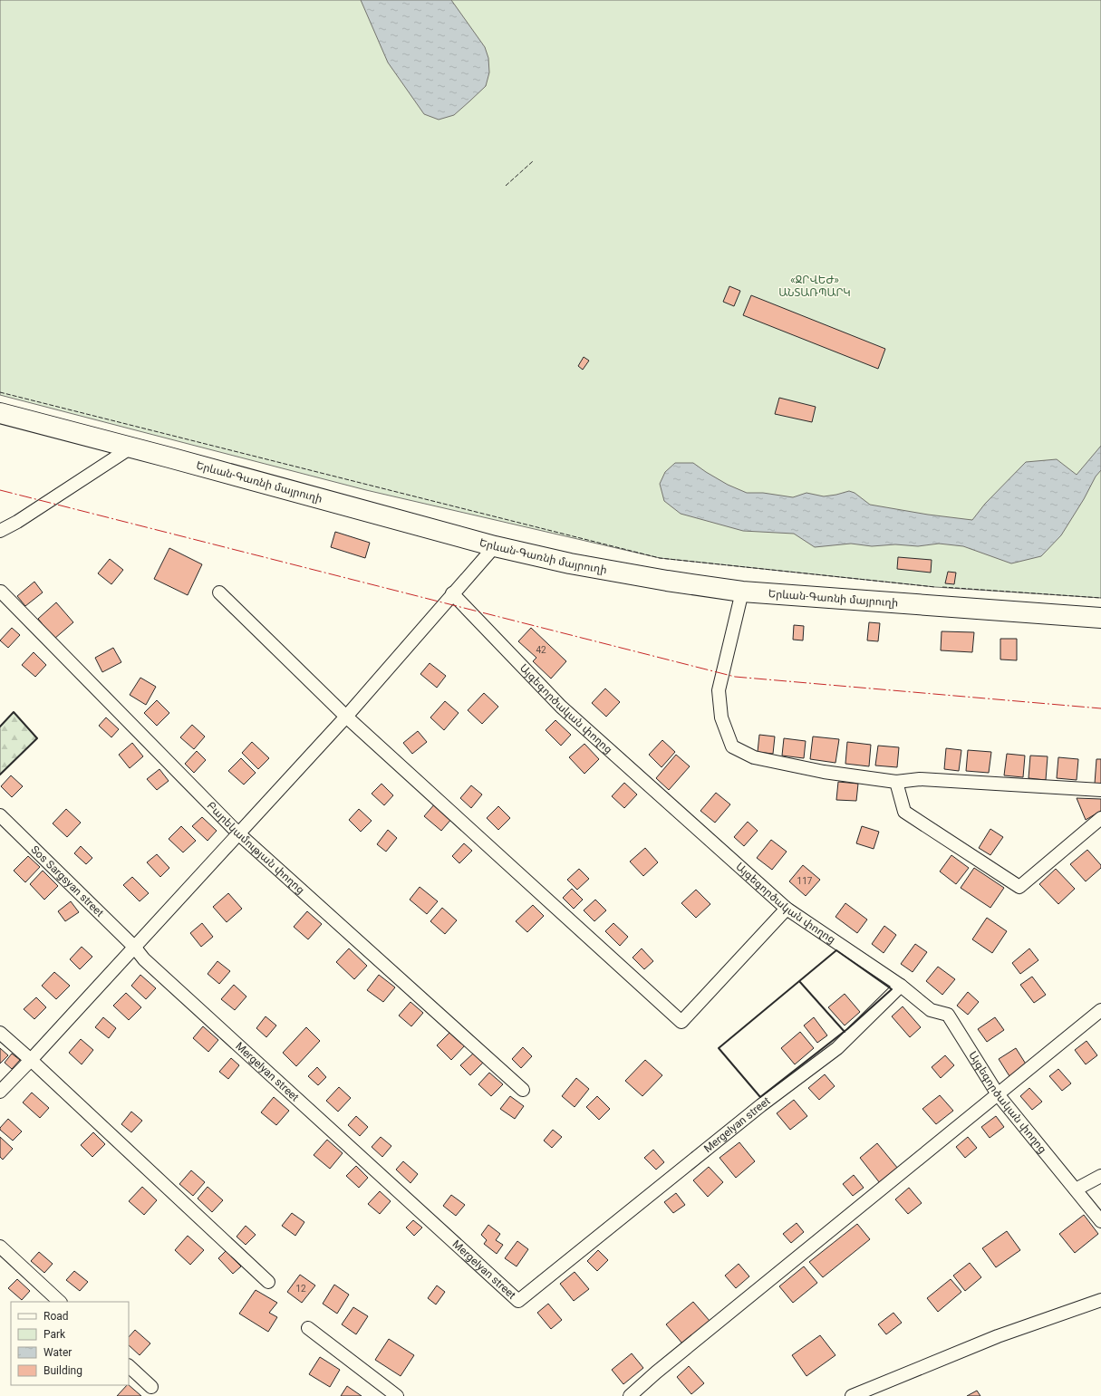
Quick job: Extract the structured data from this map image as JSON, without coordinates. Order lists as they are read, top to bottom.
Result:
{
  "streets": {
    "main road": ["Երևան-Գառնի մայրուղի"],
    "street": [
      "Այգեգործական փողոց",
      "Բարեկամության փողոց",
      "Sos Sargsyan street",
      "Mergelyan street"
    ]
  },
  "crossings": [
    ["Այգեգործական փողոց", "Mergelyan street"],
    ["Sos Sargsyan street", "Mergelyan street"]
  ],
  "parks": ["«ՋՐՎԵԺ» ԱՆՏԱՌՊԱՐԿ"],
  "house_numbers": ["42", "117", "12"],
  "legend": [
    "Road",
    "Park",
    "Water",
    "Building"
  ]
}
